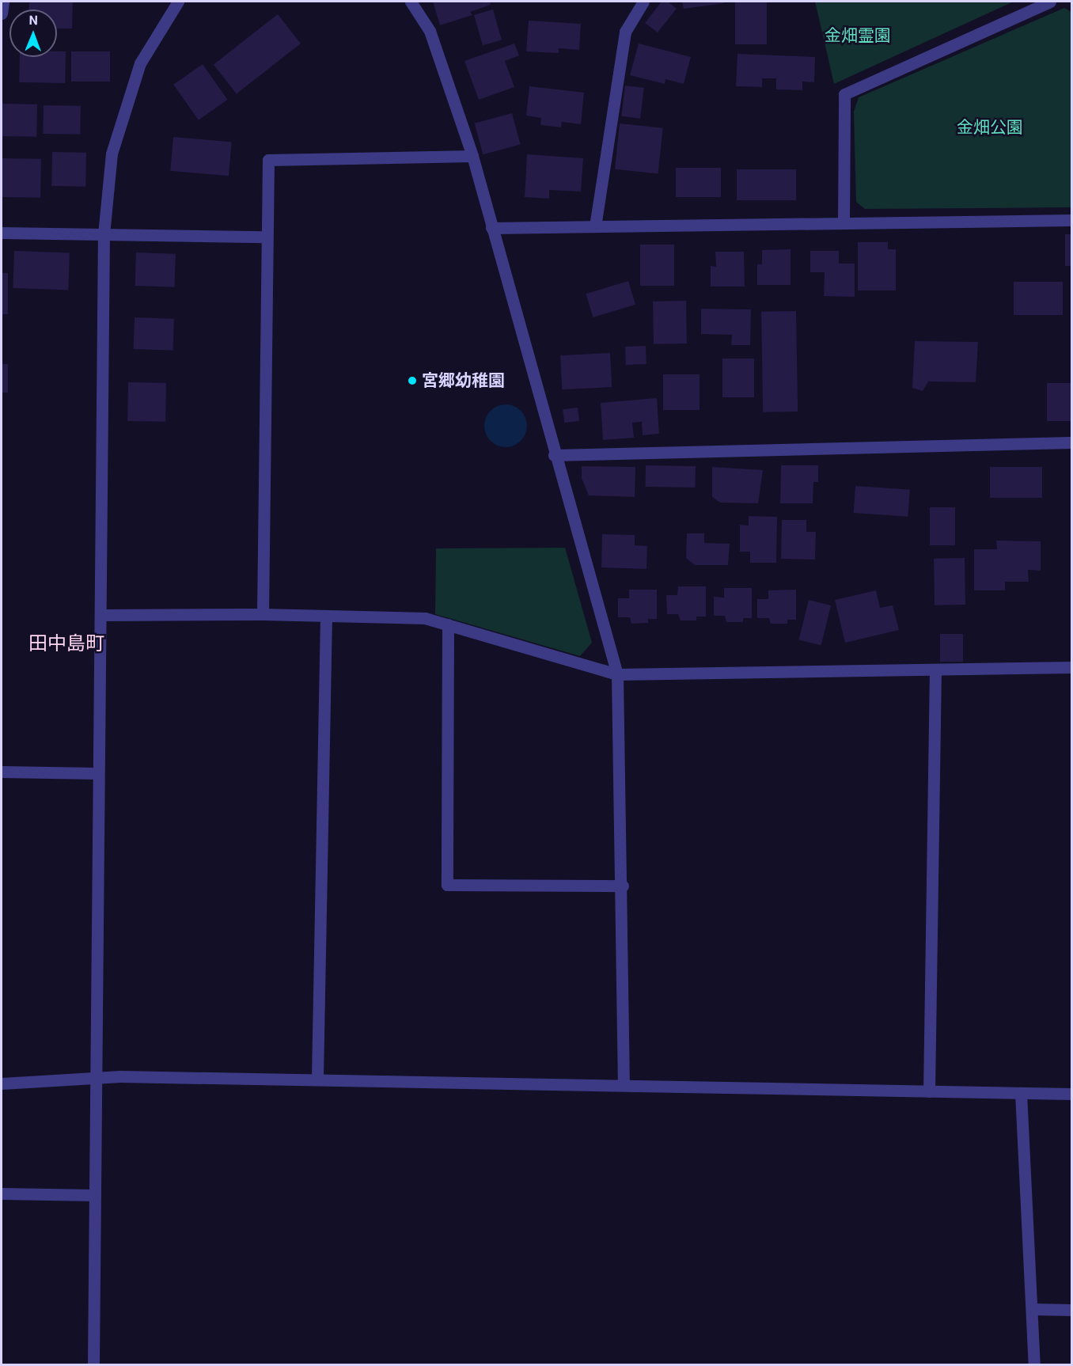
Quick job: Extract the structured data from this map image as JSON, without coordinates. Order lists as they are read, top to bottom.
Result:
{
  "districts": ["田中島町"],
  "parks": ["金畑霊園", "金畑公園"],
  "places": ["宮郷幼稚園"],
  "north": "top"
}
